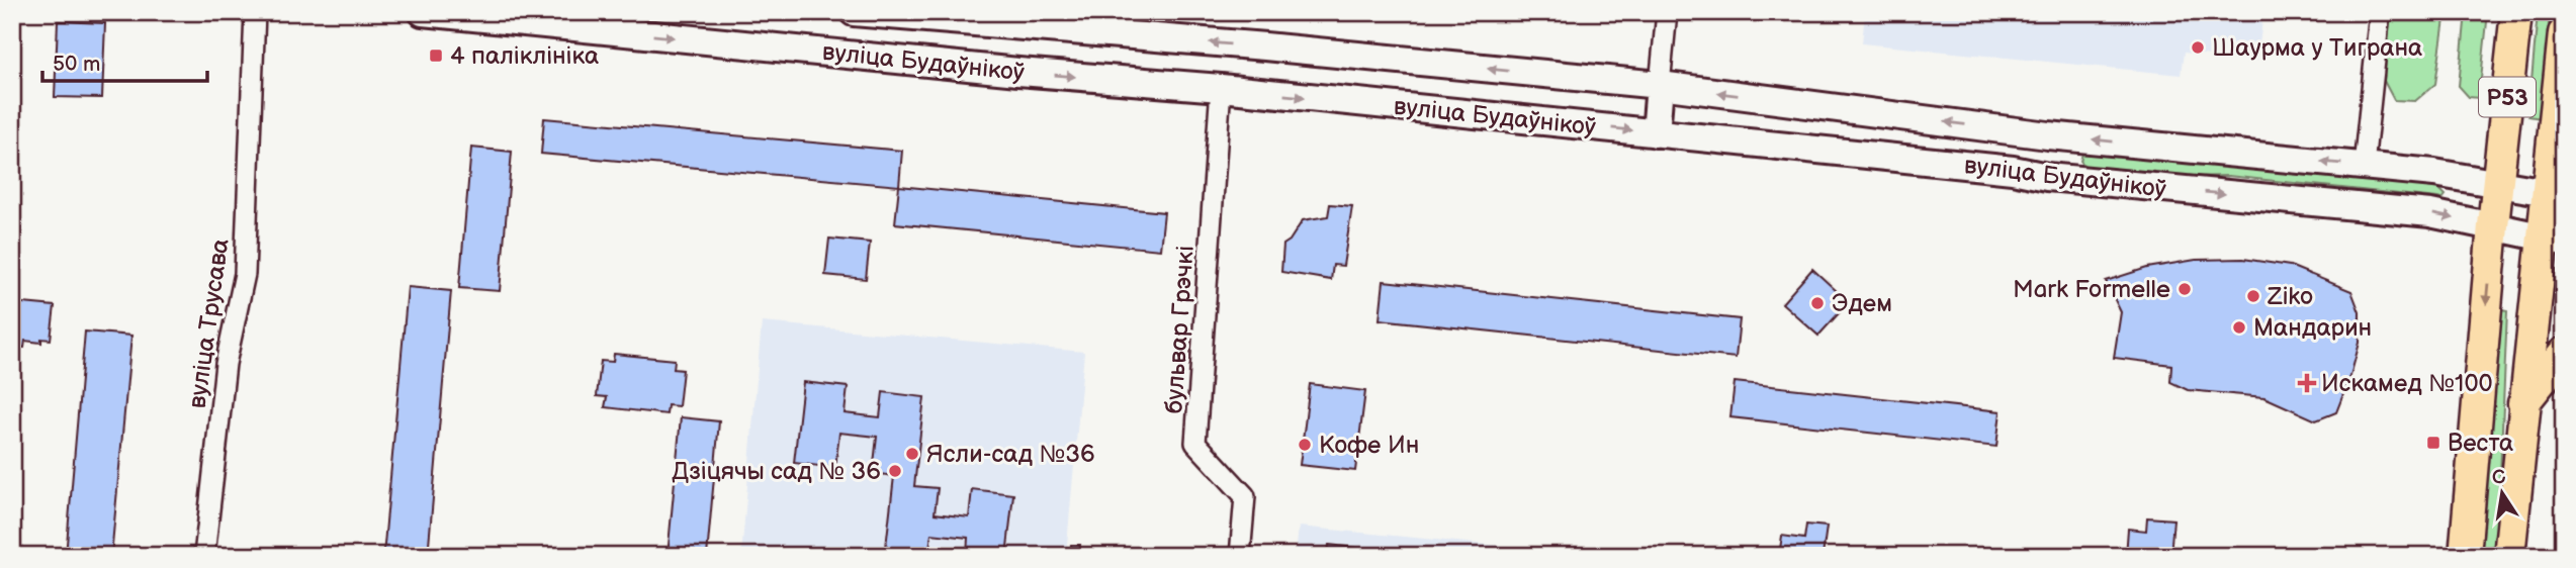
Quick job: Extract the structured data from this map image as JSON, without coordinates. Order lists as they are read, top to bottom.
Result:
{
  "streets": {
    "main road": ["Р53"],
    "street": ["вуліца Будаўнікоў", "вуліца Трусава", "бульвар Грэчкі"]
  },
  "crossings": [
    ["вуліца Будаўнікоў", "Р53"],
    ["вуліца Будаўнікоў", "бульвар Грэчкі"]
  ],
  "places": {
    "other": [
      "Шаурма у Тиграна",
      "Mark Formelle",
      "Ziko",
      "Эдем",
      "Мандарин",
      "Кофе Ин",
      "Ясли-сад №36",
      "Дзіцячы сад № 36"
    ],
    "transit": ["4 паліклініка", "Веста"],
    "health": ["Искамед №100"]
  },
  "scale_bar": "50 m",
  "north": "top"
}
